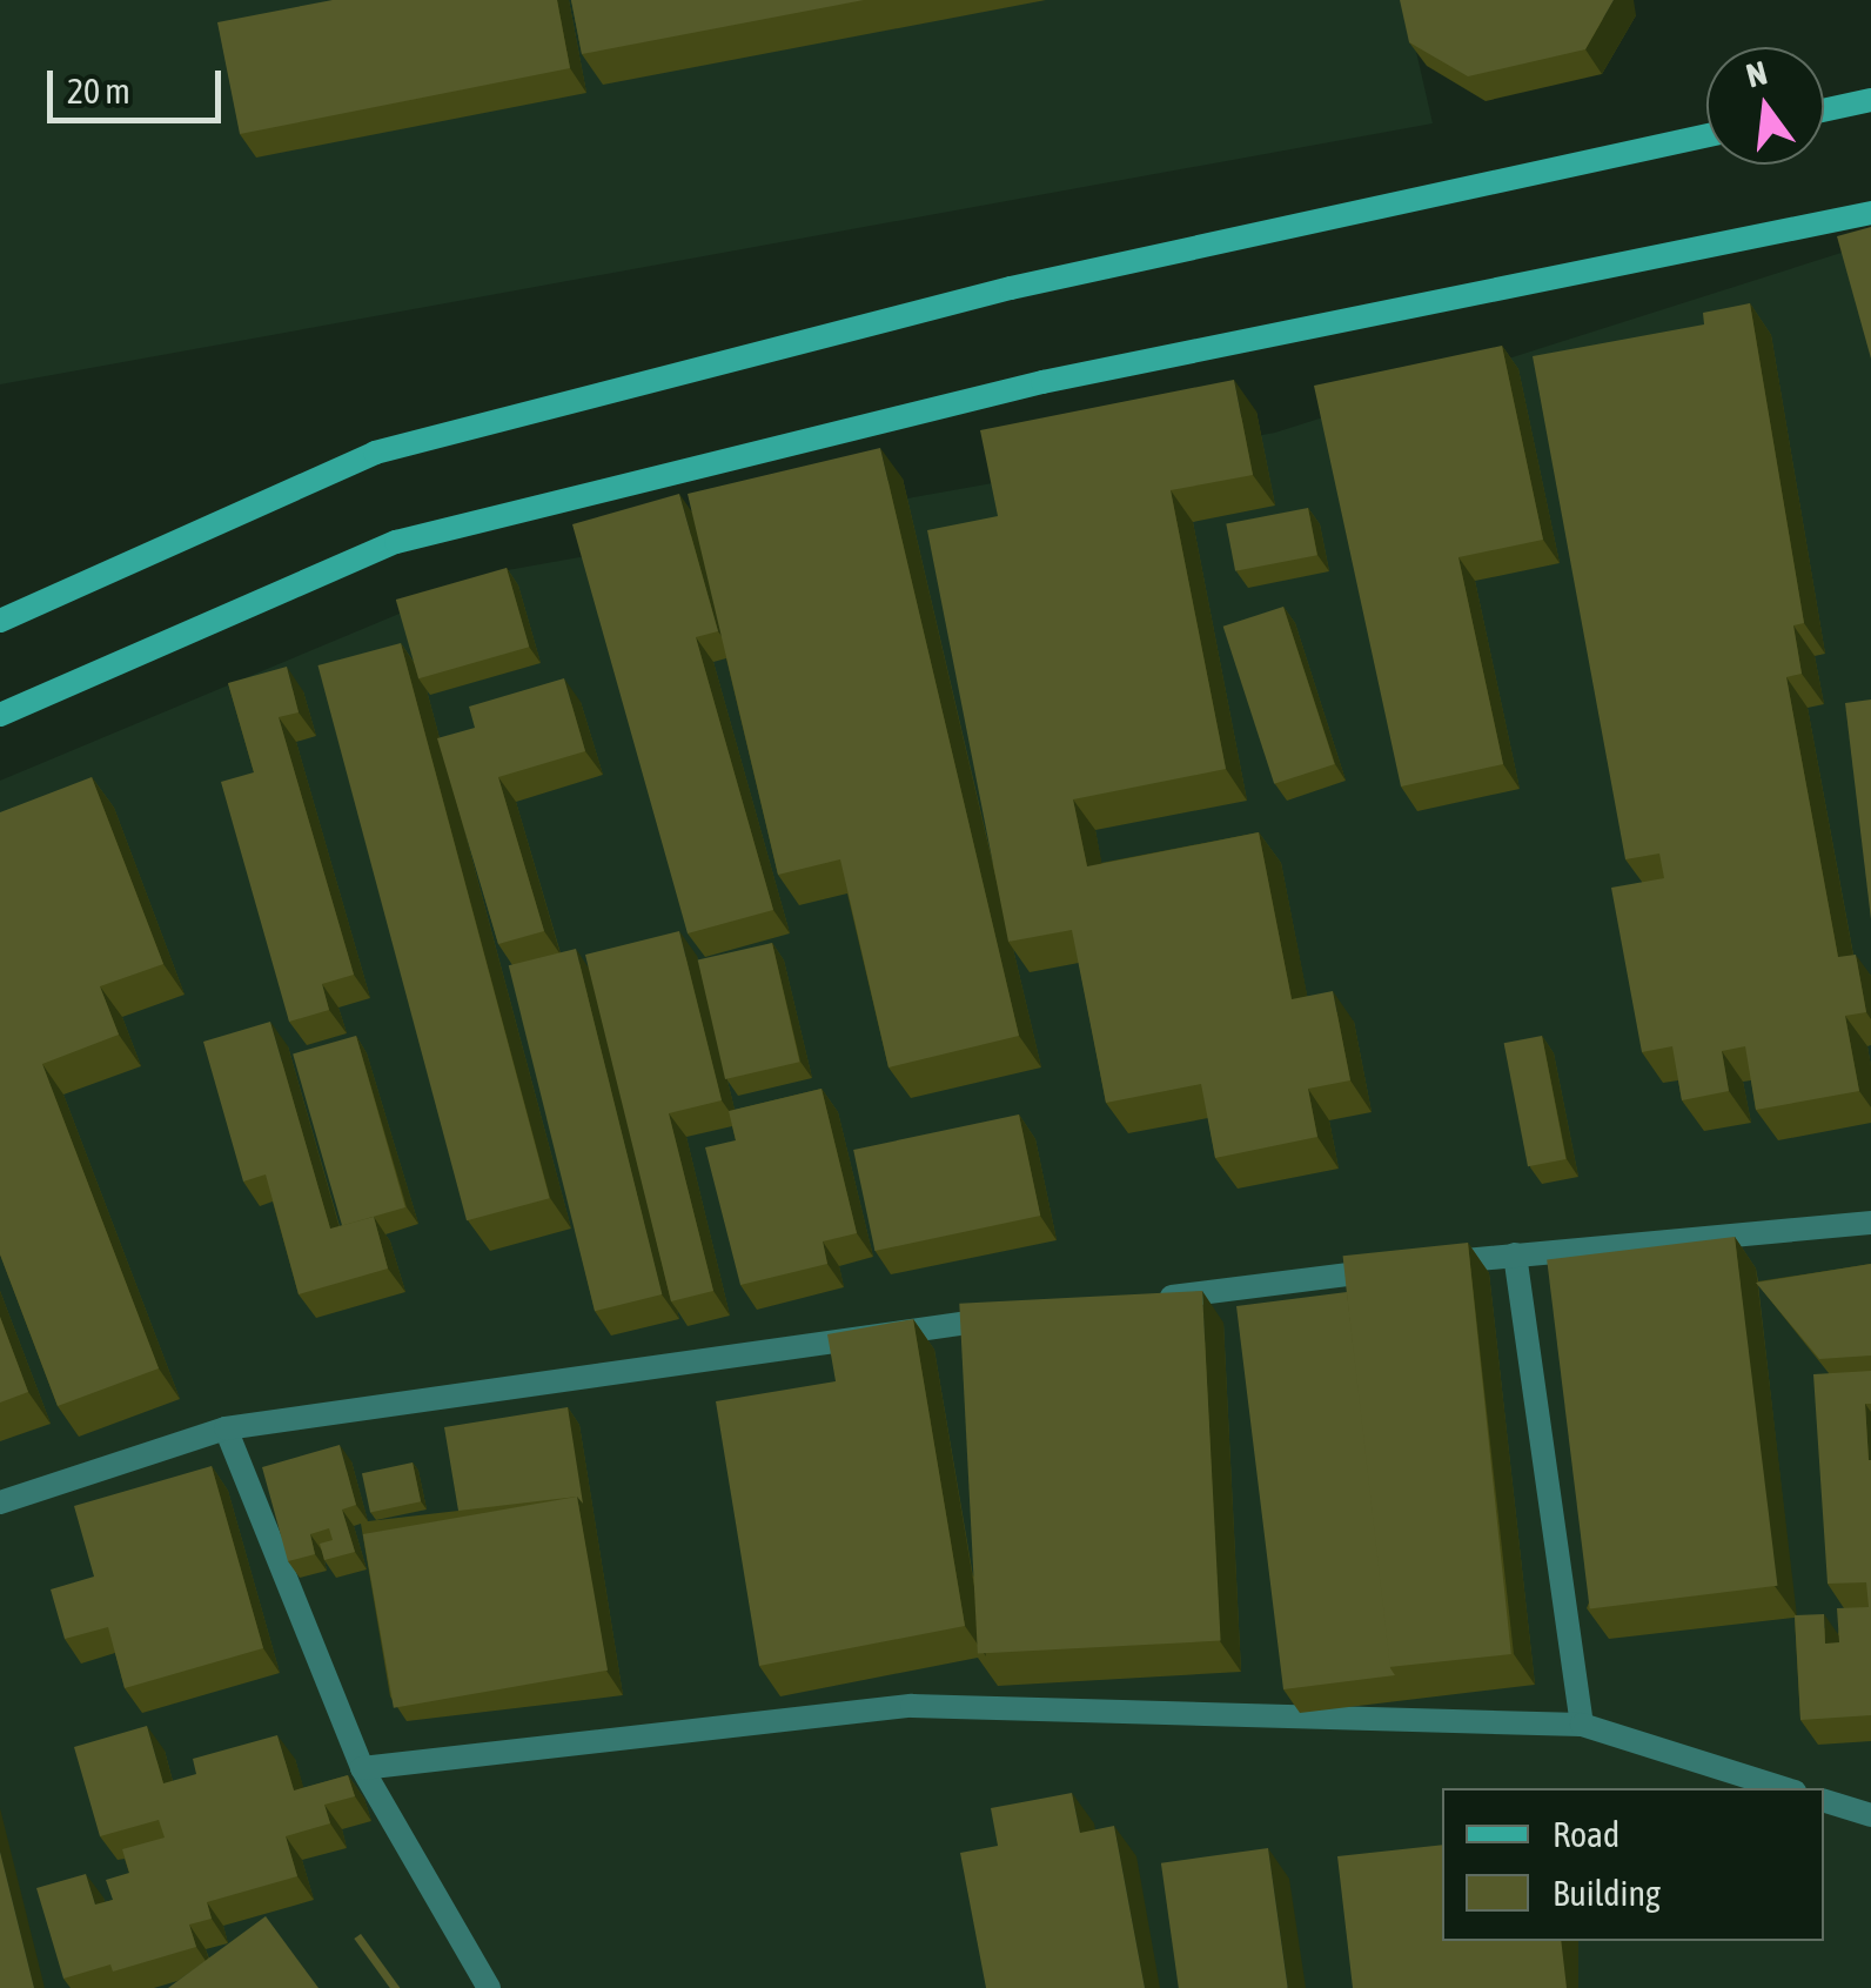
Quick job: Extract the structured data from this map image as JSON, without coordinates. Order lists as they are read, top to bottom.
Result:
{
  "legend": ["Road", "Building"],
  "scale_bar": "20 m",
  "north": "top"
}
